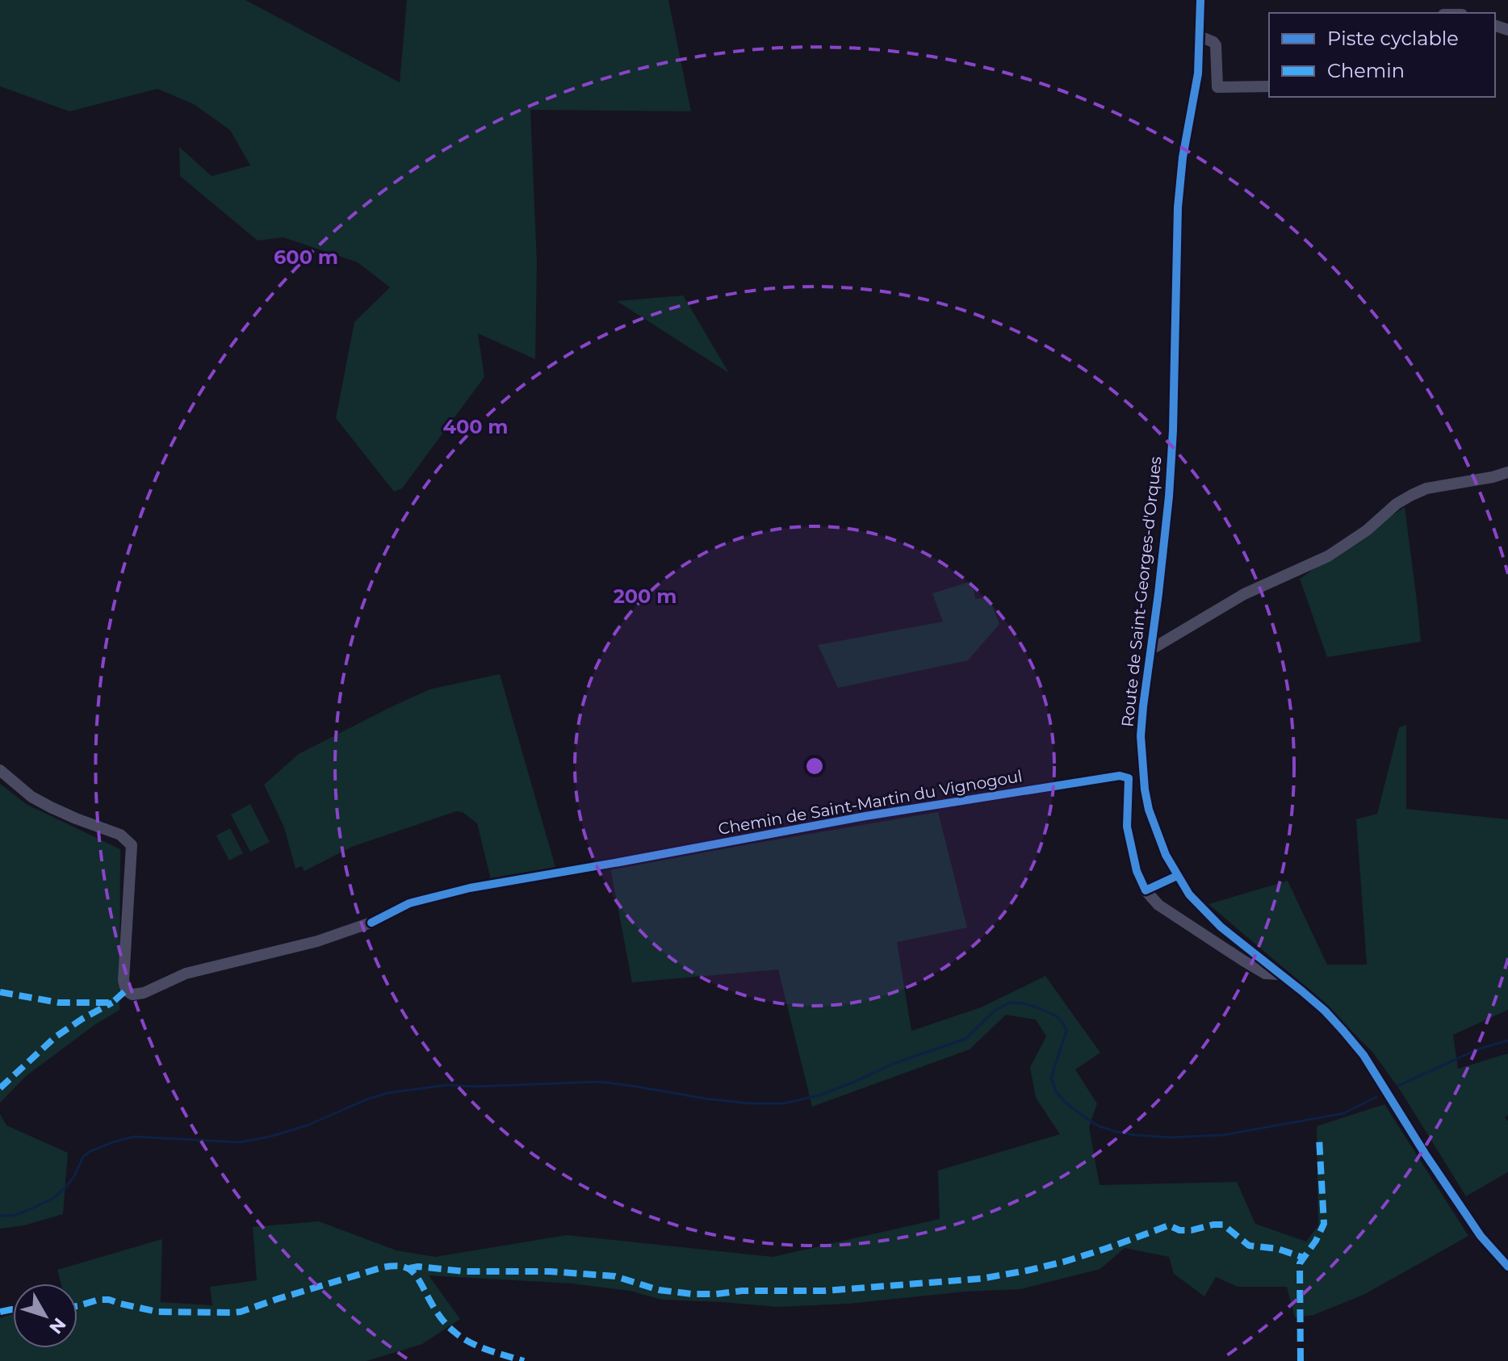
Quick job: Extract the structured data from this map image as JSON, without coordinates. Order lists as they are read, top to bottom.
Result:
{
  "streets": {
    "street": ["Route de Saint-Georges-d'Orques", "Chemin de Saint-Martin du Vignogoul"]
  },
  "crossings": [
    ["Route de Saint-Georges-d'Orques", "Chemin de Saint-Martin du Vignogoul"]
  ],
  "legend": ["Piste cyclable", "Chemin"],
  "north": "bottom right",
  "rings": ["600 m", "400 m", "200 m"]
}
